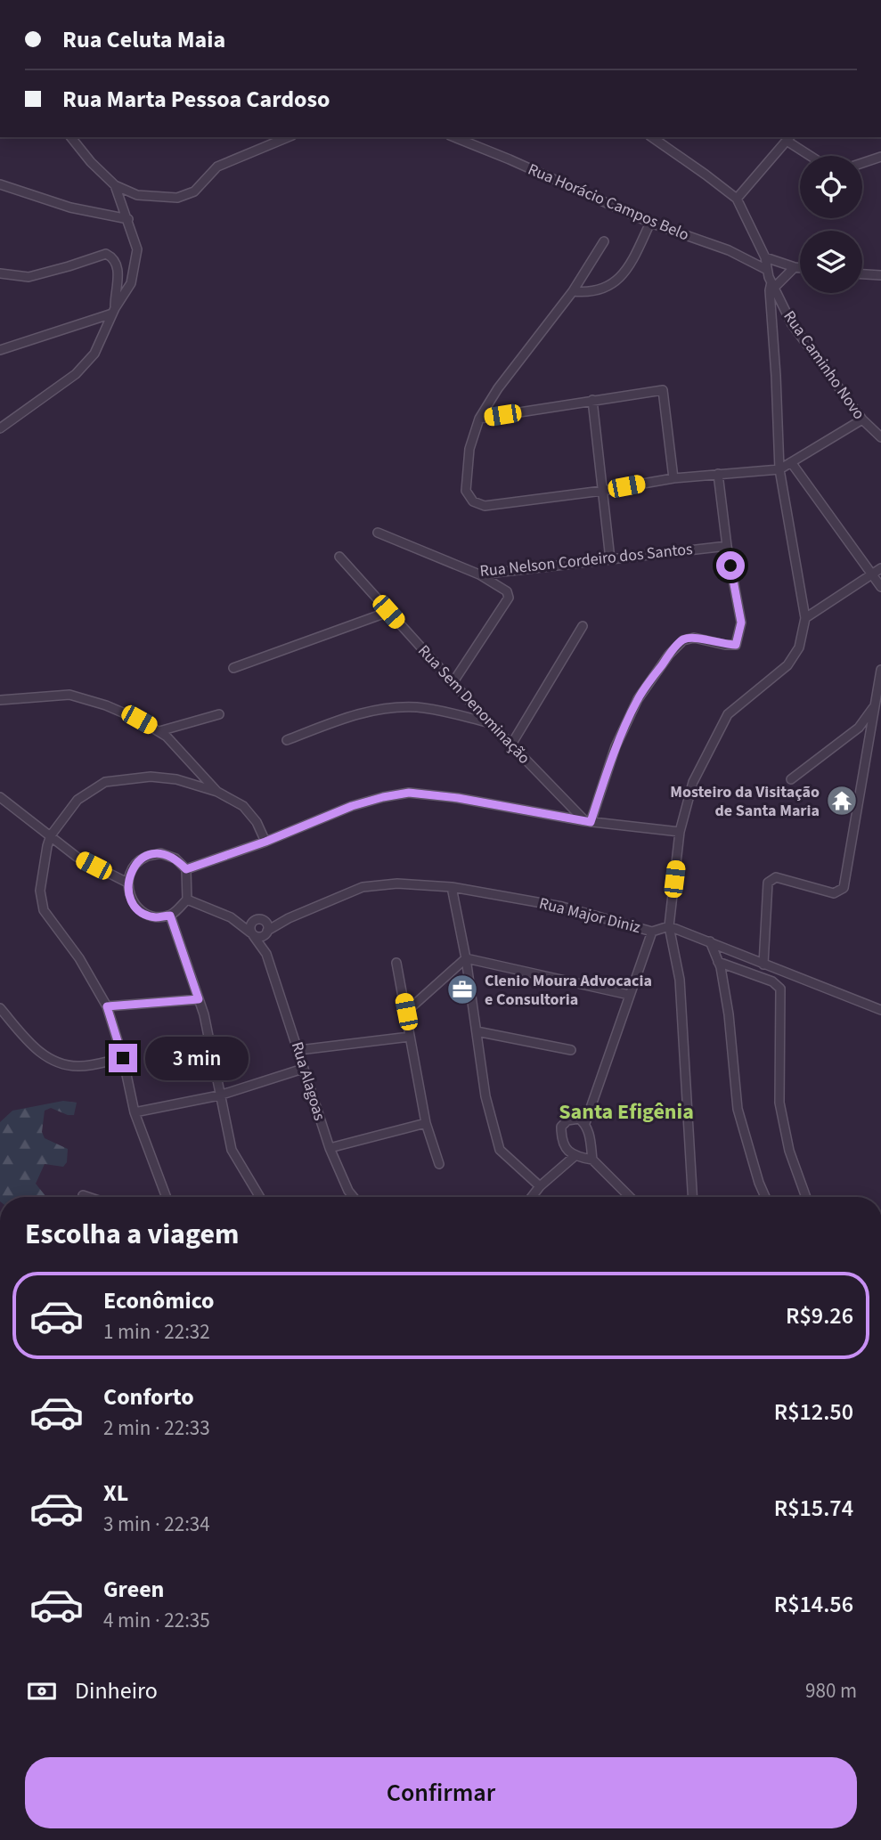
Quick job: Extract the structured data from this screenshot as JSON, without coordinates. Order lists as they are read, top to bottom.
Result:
{
  "streets": {
    "street": [
      "Rua Horácio Campos Belo",
      "Rua Caminho Novo",
      "Rua Nelson Cordeiro dos Santos",
      "Rua Sem Denominação",
      "Rua Major Diniz",
      "Rua Alagoas"
    ]
  },
  "crossings": [
    ["Rua Major Diniz", "Rua Alagoas"]
  ],
  "districts": ["Santa Efigênia"],
  "places": {
    "temple": ["Mosteiro da Visitação de Santa Maria"],
    "office": ["Clenio Moura Advocacia e Consultoria"]
  },
  "page": {
    "banner": ["Rua Celuta Maia", "Rua Marta Pessoa Cardoso"],
    "bubble": "3 min",
    "heading": "Escolha a viagem",
    "list": [
      {
        "name": "Econômico",
        "note": "1 min · 22:32",
        "value": "R$9.26"
      },
      {
        "name": "Conforto",
        "note": "2 min · 22:33",
        "value": "R$12.50"
      },
      {
        "name": "XL",
        "note": "3 min · 22:34",
        "value": "R$15.74"
      },
      {
        "name": "Green",
        "note": "4 min · 22:35",
        "value": "R$14.56"
      }
    ],
    "pay": ["Dinheiro", "980 m"],
    "buttons": "Confirmar"
  }
}
